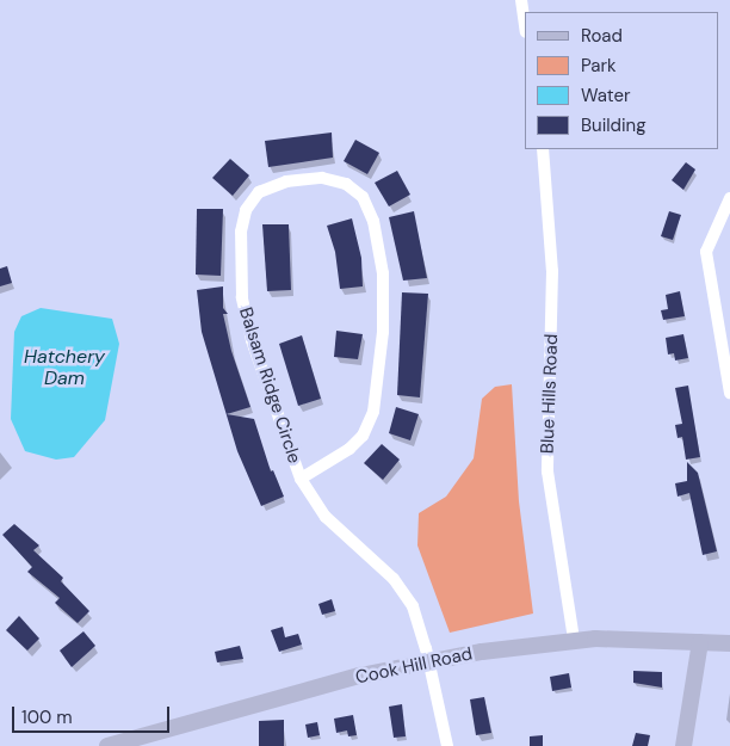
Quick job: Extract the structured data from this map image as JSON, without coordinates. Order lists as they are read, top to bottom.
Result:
{
  "streets": {
    "street": ["Balsam Ridge Circle", "Blue Hills Road", "Cook Hill Road"]
  },
  "crossings": [
    ["Balsam Ridge Circle", "Cook Hill Road"],
    ["Blue Hills Road", "Cook Hill Road"]
  ],
  "water": ["Hatchery Dam"],
  "legend": [
    "Road",
    "Park",
    "Water",
    "Building"
  ],
  "scale_bar": "100 m"
}
